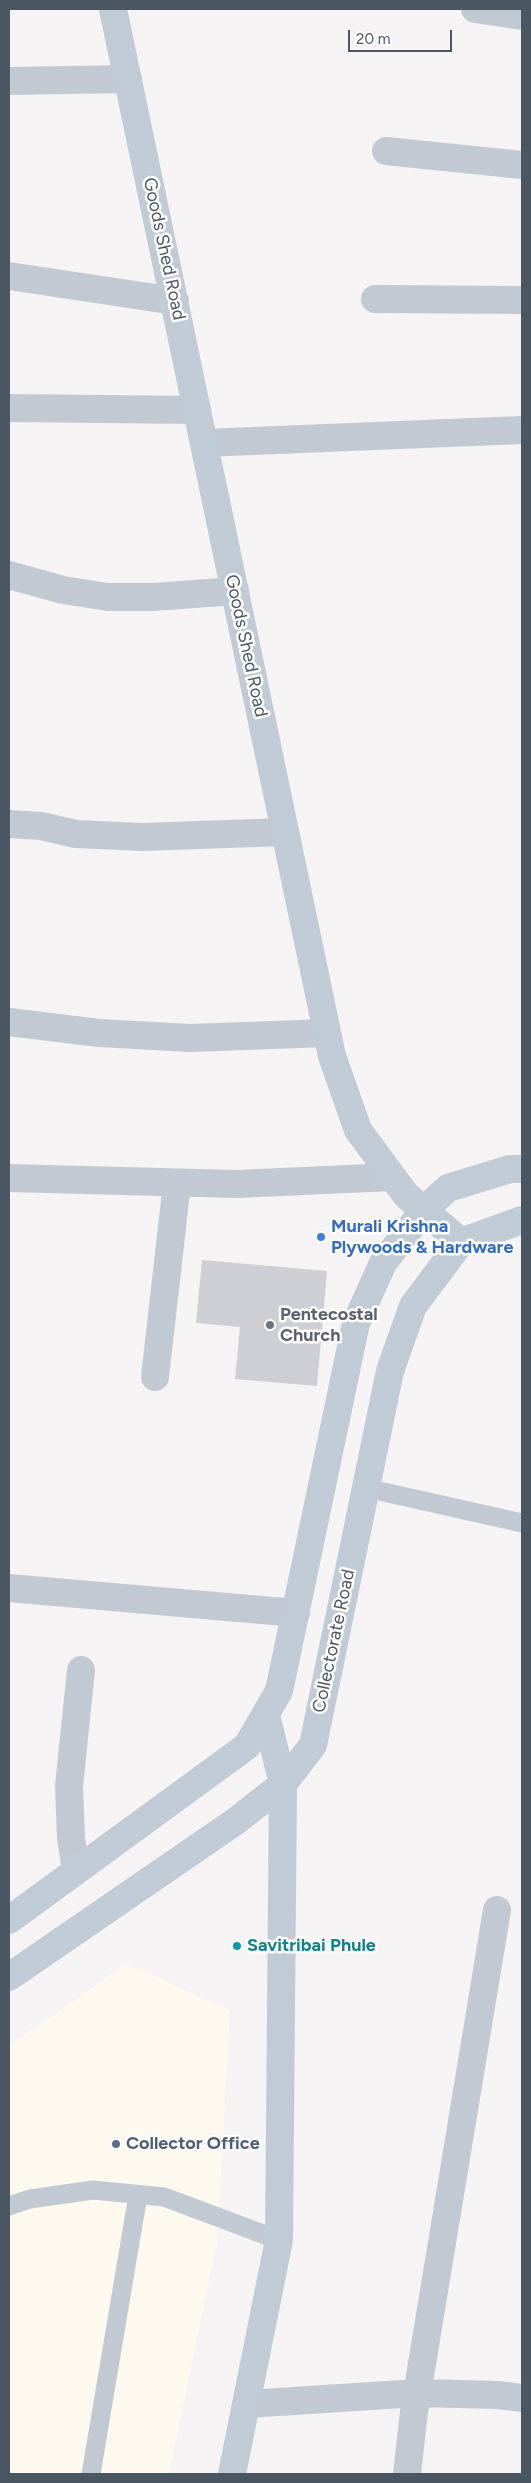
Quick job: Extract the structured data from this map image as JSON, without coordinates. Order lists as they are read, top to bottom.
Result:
{
  "streets": {
    "street": ["Goods Shed Road", "Collectorate Road"]
  },
  "crossings": [
    ["Goods Shed Road", "Collectorate Road"]
  ],
  "places": [
    "Murali Krishna Plywoods & Hardware",
    "Pentecostal Church",
    "Savitribai Phule",
    "Collector Office"
  ],
  "scale_bar": "20 m"
}
